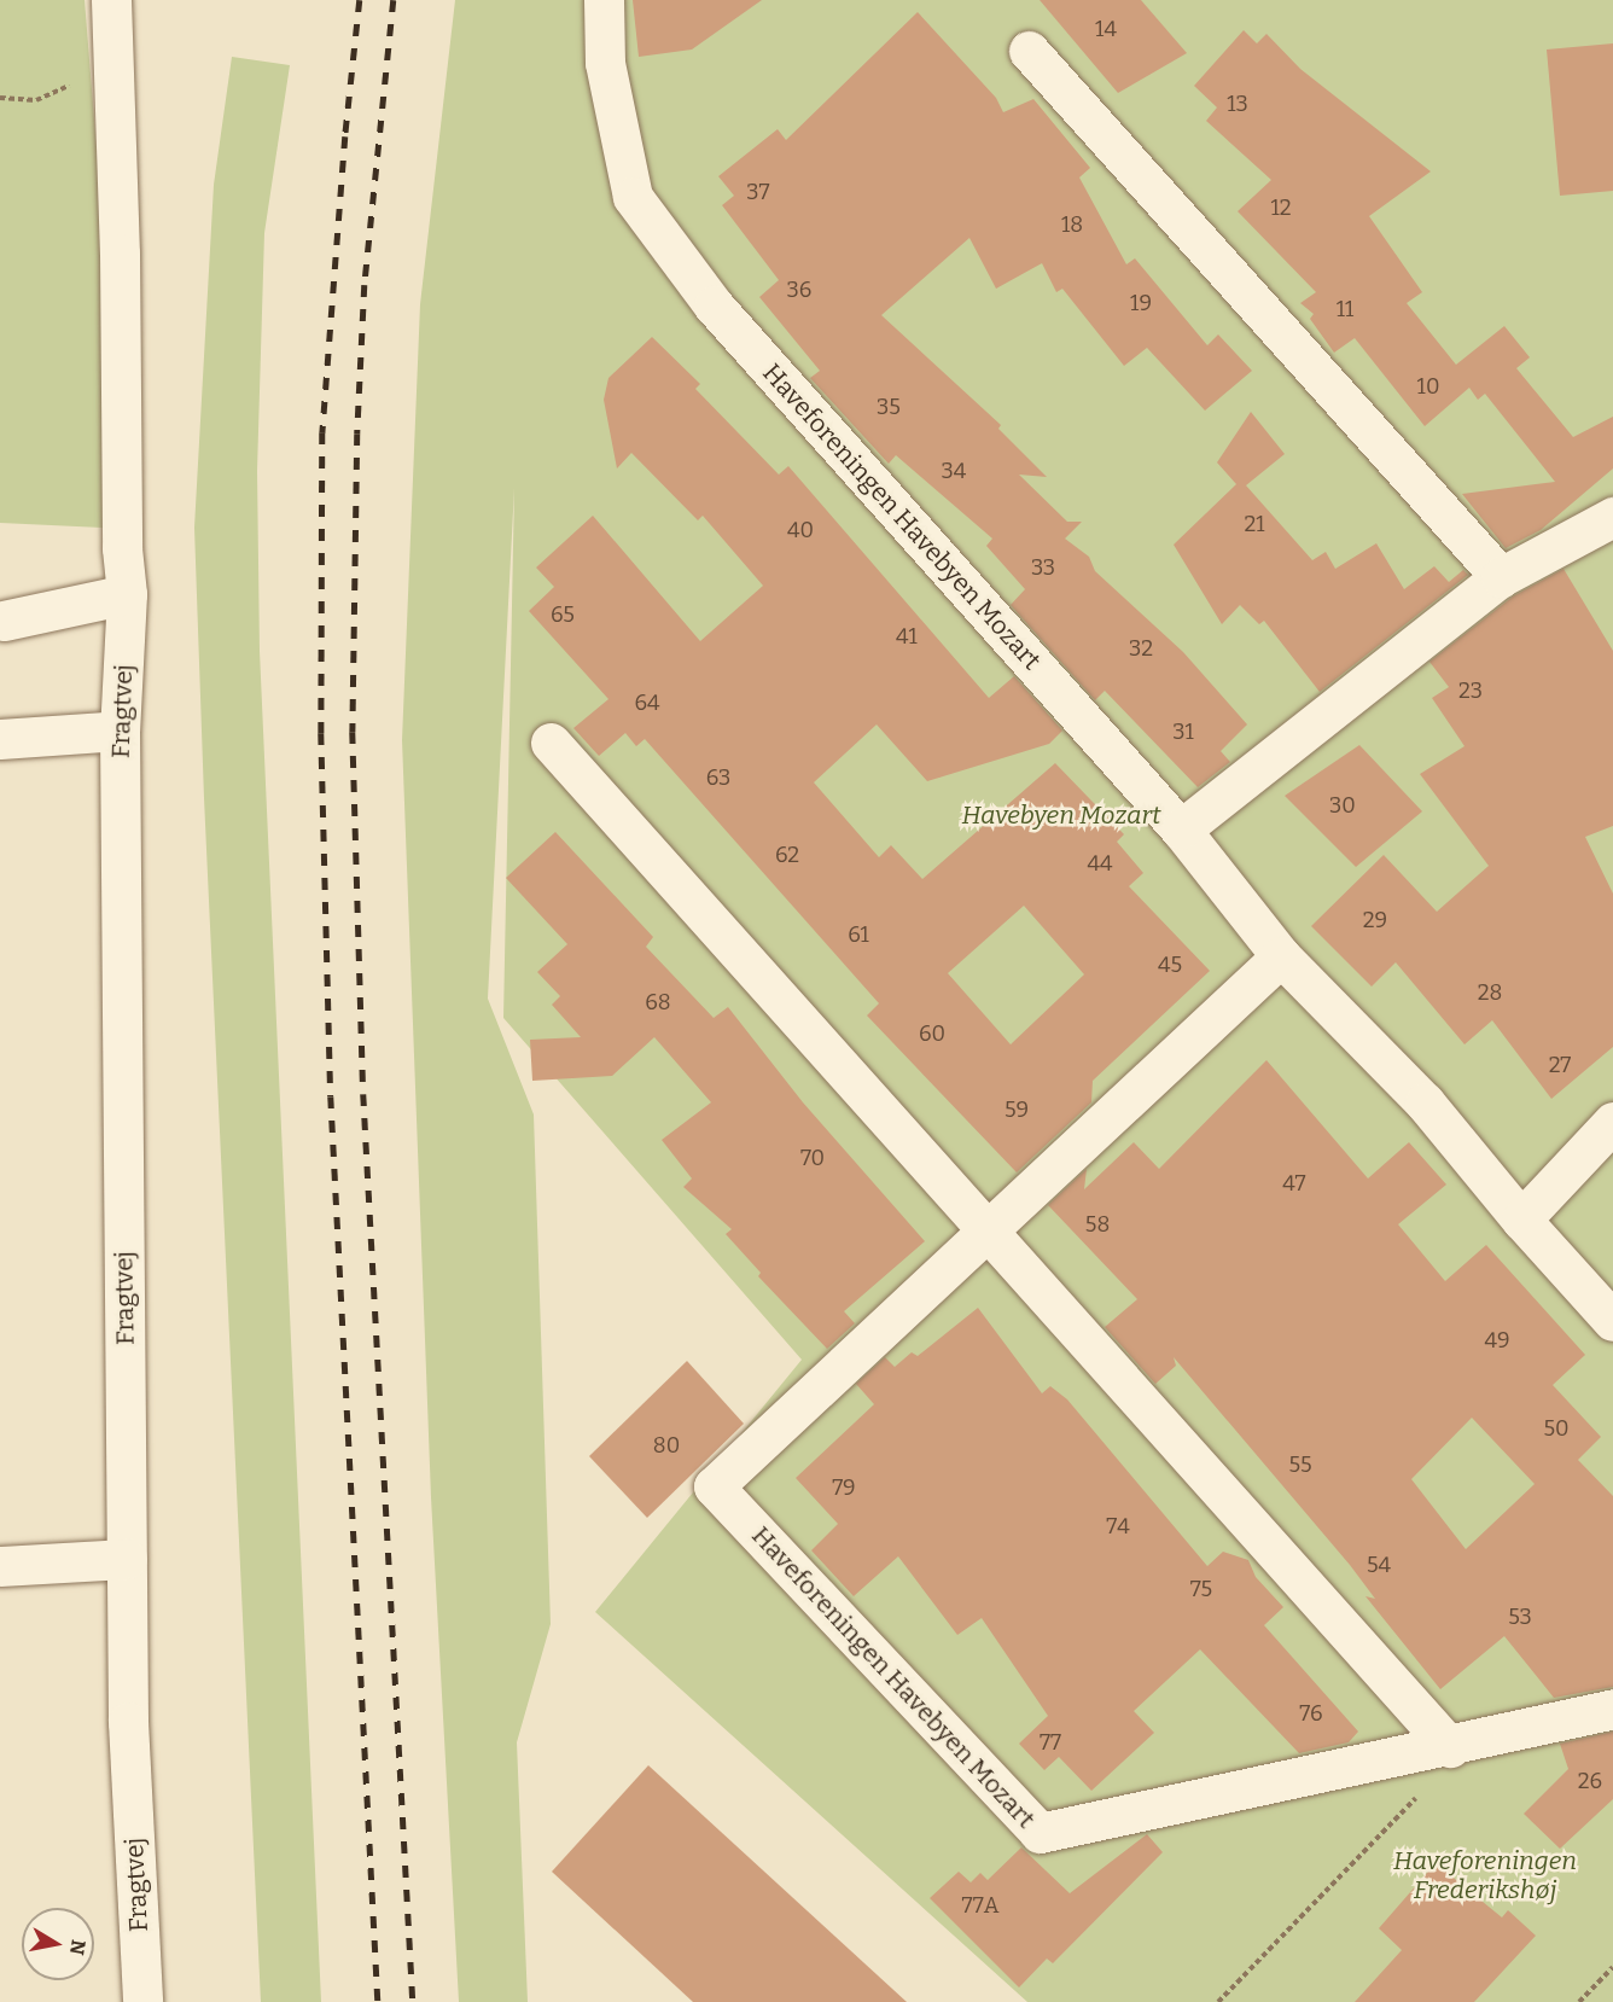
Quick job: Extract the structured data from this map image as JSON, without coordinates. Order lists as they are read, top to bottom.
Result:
{
  "streets": {
    "street": ["Haveforeningen Havebyen Mozart", "Fragtvej"]
  },
  "parks": ["Havebyen Mozart", "Haveforeningen Frederikshøj"],
  "house_numbers": [
    "14",
    "13",
    "37",
    "12",
    "18",
    "36",
    "19",
    "11",
    "10",
    "35",
    "34",
    "21",
    "40",
    "33",
    "65",
    "41",
    "32",
    "23",
    "64",
    "31",
    "63",
    "30",
    "62",
    "44",
    "29",
    "61",
    "45",
    "28",
    "68",
    "60",
    "27",
    "59",
    "70",
    "47",
    "58",
    "49",
    "50",
    "80",
    "55",
    "79",
    "74",
    "54",
    "75",
    "53",
    "76",
    "77",
    "26",
    "77A"
  ],
  "north": "right"
}
